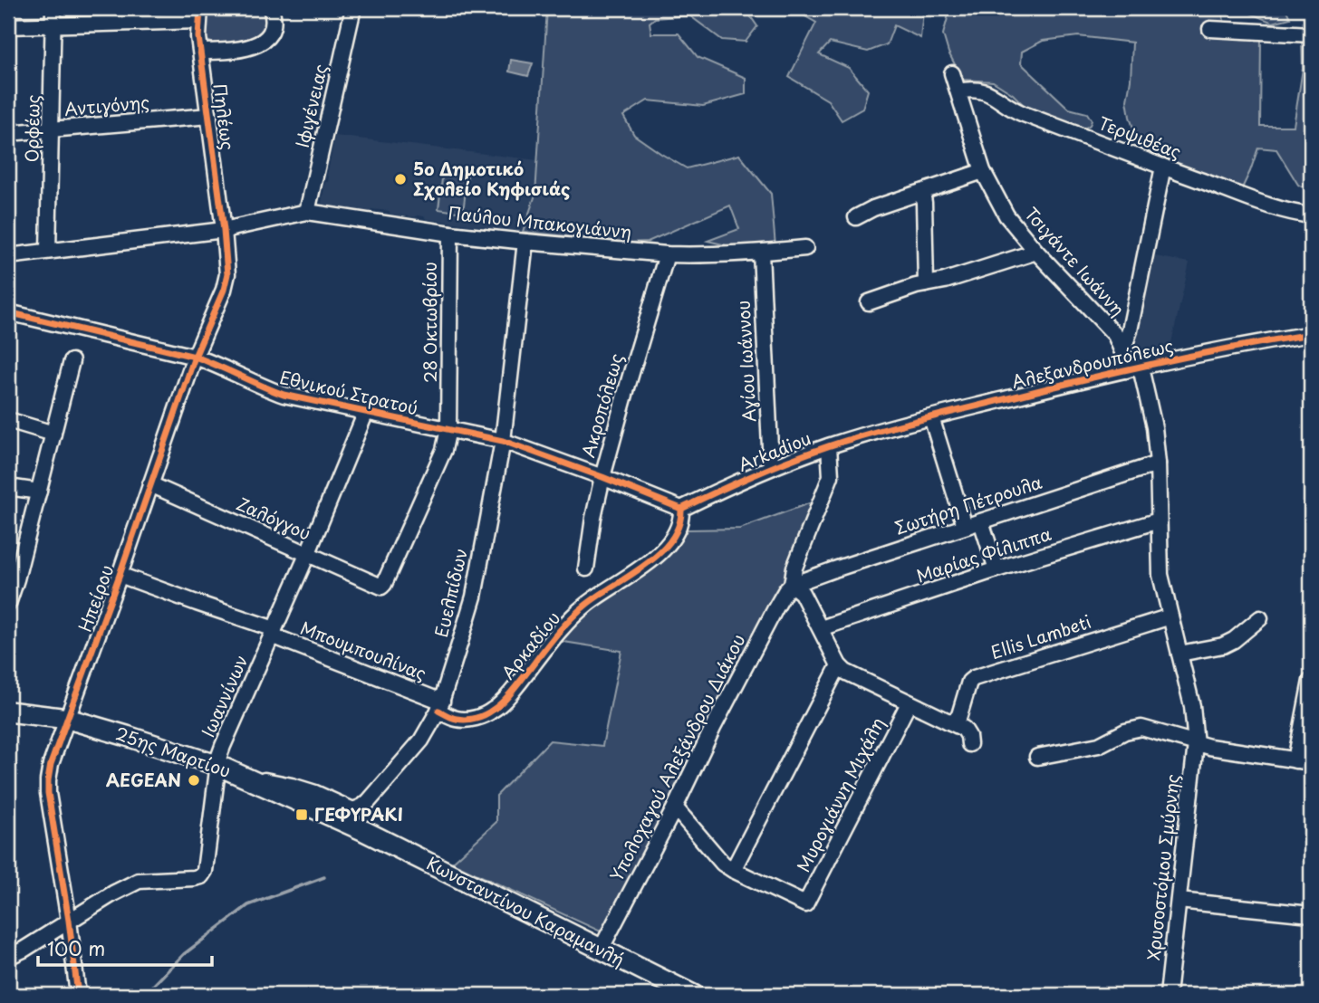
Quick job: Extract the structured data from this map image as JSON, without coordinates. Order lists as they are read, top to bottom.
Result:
{
  "streets": {
    "main road": ["25ης Μαρτίου", "Κωνσταντίνου Καραμανλή"],
    "street": [
      "Αντιγόνης",
      "Ιφιγένειας",
      "Πηλέως",
      "Ορφέως",
      "Τερψιθέας",
      "Παύλου Μπακογιάννη",
      "Τσιγάντε Ιωάννη",
      "28 Οκτωβρίου",
      "Αγίου Ιωάννου",
      "Αλεξανδρουπόλεως",
      "Εθνικού Στρατού",
      "Ακροπόλεως",
      "Arkadiou",
      "Σωτήρη Πέτρουλα",
      "Ζαλόγγου",
      "Μαρίας Φίλιππα",
      "Ευελπίδων",
      "Ηπείρου",
      "Ellis Lambeti",
      "Αρκαδίου",
      "Μπουμπουλίνας",
      "Ιωαννίνων",
      "Υπολοχαγού Αλεξάνδρου Διάκου",
      "Μυρογιάννη Μιχάλη",
      "Χρυσοστόμου Σμύρνης"
    ]
  },
  "crossings": [
    ["Αντιγόνης", "Πηλέως"],
    ["Αντιγόνης", "Ορφέως"],
    ["Ιφιγένειας", "Παύλου Μπακογιάννη"],
    ["Πηλέως", "Παύλου Μπακογιάννη"],
    ["Πηλέως", "Ηπείρου"],
    ["Ορφέως", "Παύλου Μπακογιάννη"],
    ["Τερψιθέας", "Τσιγάντε Ιωάννη"],
    ["Παύλου Μπακογιάννη", "28 Οκτωβρίου"],
    ["Παύλου Μπακογιάννη", "Αγίου Ιωάννου"],
    ["Παύλου Μπακογιάννη", "Ακροπόλεως"],
    ["Παύλου Μπακογιάννη", "Ευελπίδων"],
    ["Παύλου Μπακογιάννη", "Ηπείρου"],
    ["Τσιγάντε Ιωάννη", "Αλεξανδρουπόλεως"],
    ["Τσιγάντε Ιωάννη", "Σωτήρη Πέτρουλα"],
    ["Τσιγάντε Ιωάννη", "Μαρίας Φίλιππα"],
    ["Τσιγάντε Ιωάννη", "Χρυσοστόμου Σμύρνης"],
    ["28 Οκτωβρίου", "Εθνικού Στρατού"],
    ["28 Οκτωβρίου", "Ζαλόγγου"],
    ["Αγίου Ιωάννου", "Arkadiou"],
    ["Αλεξανδρουπόλεως", "Arkadiou"],
    ["Εθνικού Στρατού", "Ακροπόλεως"],
    ["Εθνικού Στρατού", "Arkadiou"],
    ["Εθνικού Στρατού", "Ευελπίδων"],
    ["Εθνικού Στρατού", "Ηπείρου"],
    ["Εθνικού Στρατού", "Αρκαδίου"],
    ["Εθνικού Στρατού", "Ιωαννίνων"],
    ["Arkadiou", "Αρκαδίου"],
    ["Arkadiou", "Υπολοχαγού Αλεξάνδρου Διάκου"],
    ["Σωτήρη Πέτρουλα", "Υπολοχαγού Αλεξάνδρου Διάκου"],
    ["Ζαλόγγου", "Ηπείρου"],
    ["Ζαλόγγου", "Ιωαννίνων"],
    ["Μαρίας Φίλιππα", "Χρυσοστόμου Σμύρνης"],
    ["Ευελπίδων", "Αρκαδίου"],
    ["Ευελπίδων", "Μπουμπουλίνας"],
    ["Ευελπίδων", "25ης Μαρτίου"],
    ["Ηπείρου", "Μπουμπουλίνας"],
    ["Ηπείρου", "Ιωαννίνων"],
    ["Ηπείρου", "25ης Μαρτίου"],
    ["Ellis Lambeti", "Χρυσοστόμου Σμύρνης"],
    ["Αρκαδίου", "Μπουμπουλίνας"],
    ["Μπουμπουλίνας", "Ιωαννίνων"],
    ["Ιωαννίνων", "25ης Μαρτίου"],
    ["25ης Μαρτίου", "Κωνσταντίνου Καραμανλή"],
    ["Υπολοχαγού Αλεξάνδρου Διάκου", "Κωνσταντίνου Καραμανλή"]
  ],
  "places": {
    "other": ["5ο Δημοτικό Σχολείο Κηφισιάς", "AEGEAN"],
    "transit": ["ΓΕΦΥΡΑΚΙ"]
  },
  "scale_bar": "100 m"
}
